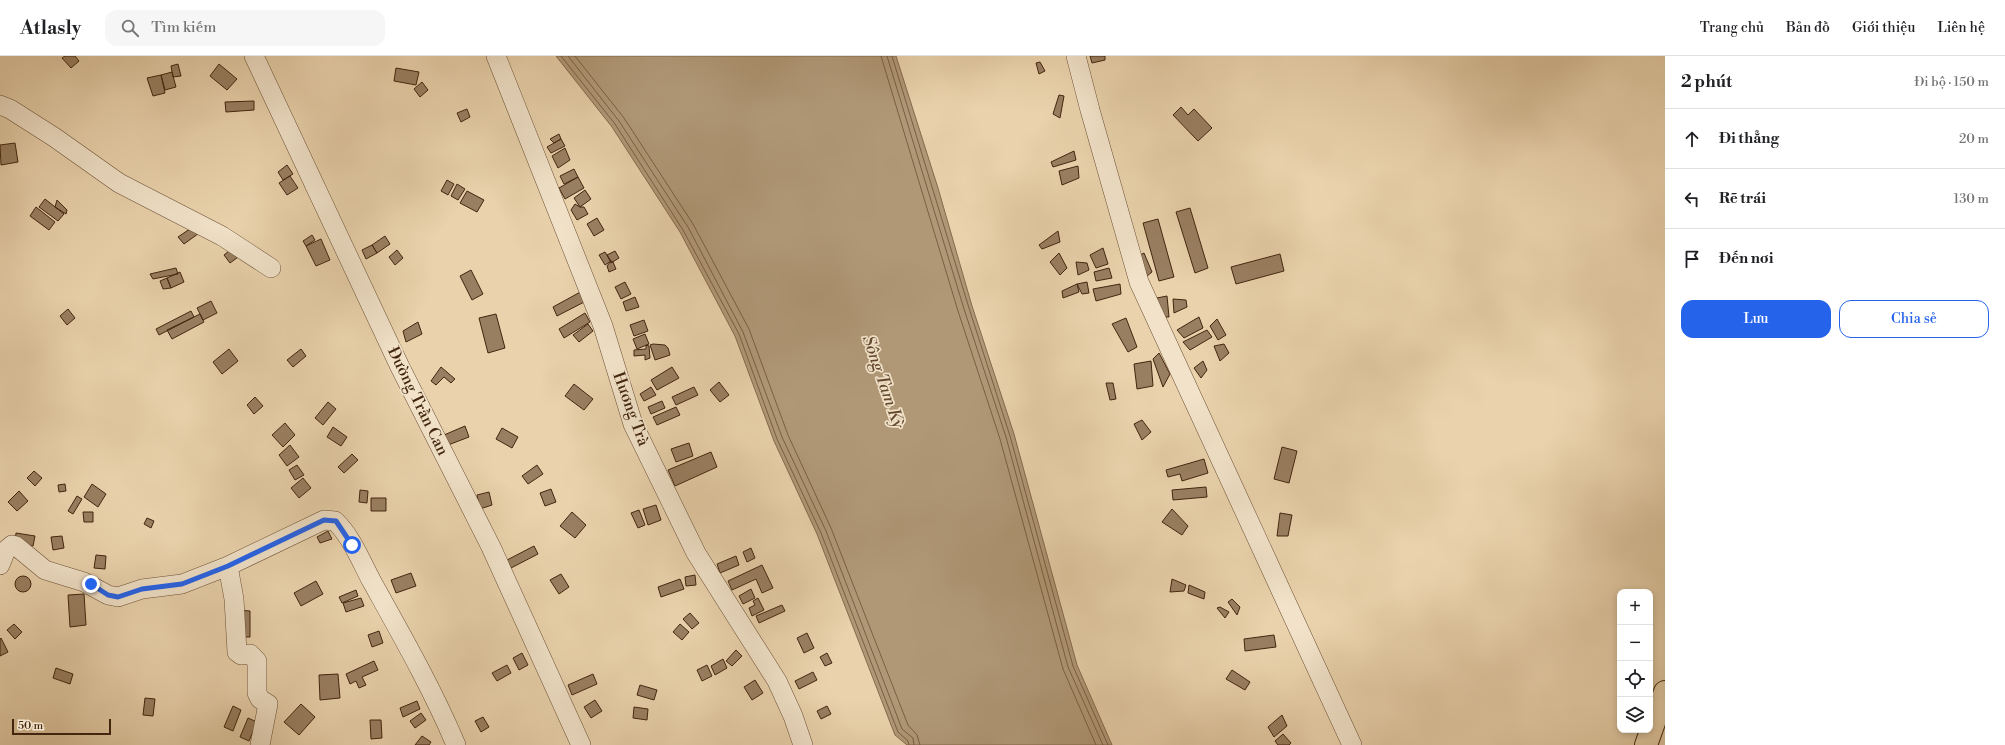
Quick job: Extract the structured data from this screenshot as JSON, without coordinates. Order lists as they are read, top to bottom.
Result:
{
  "streets": {
    "street": ["Đường Trần Can", "Hương Trà"]
  },
  "water": ["Sông Tam Kỳ"],
  "scale_bar": "50 m",
  "page": {
    "header": "Atlasly",
    "search": "Tìm kiếm",
    "nav": [
      "Trang chủ",
      "Bản đồ",
      "Giới thiệu",
      "Liên hệ"
    ],
    "heading": ["2 phút", "Đi bộ · 150 m"],
    "list": [
      ["Đi thẳng", "20 m"],
      ["Rẽ trái", "130 m"],
      "Đến nơi"
    ],
    "buttons": ["Lưu", "Chia sẻ"],
    "map_buttons": ["+", "−"],
    "scale": "50 m"
  }
}
